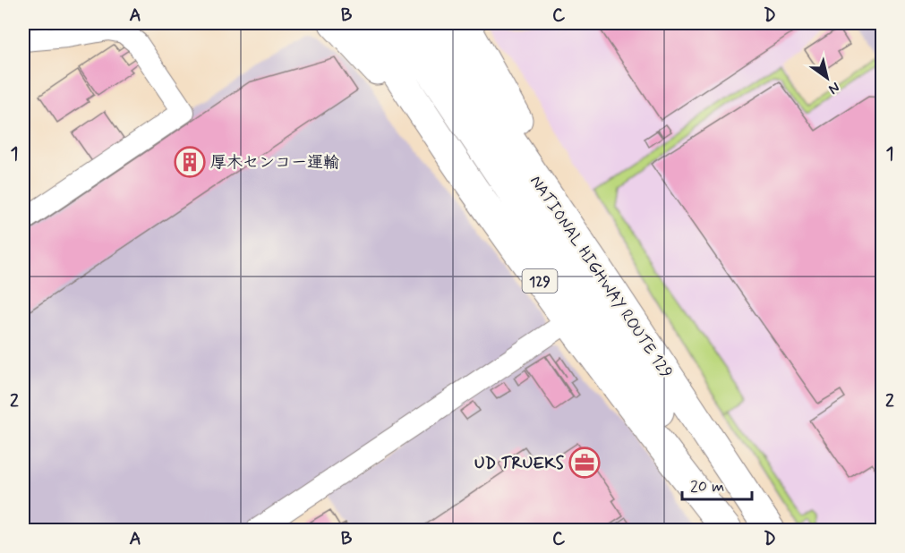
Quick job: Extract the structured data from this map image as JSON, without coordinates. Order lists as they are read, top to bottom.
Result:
{
  "streets": {
    "highway": ["NATIONAL HIGHWAY ROUTE 129", "129"]
  },
  "places": {
    "building": ["厚木センコー運輸"],
    "office": ["UD TRUEKS"]
  },
  "scale_bar": "20 m",
  "north": "bottom right",
  "grid": {
    "columns": [
      "A",
      "B",
      "C",
      "D"
    ],
    "rows": ["1", "2"]
  }
}
